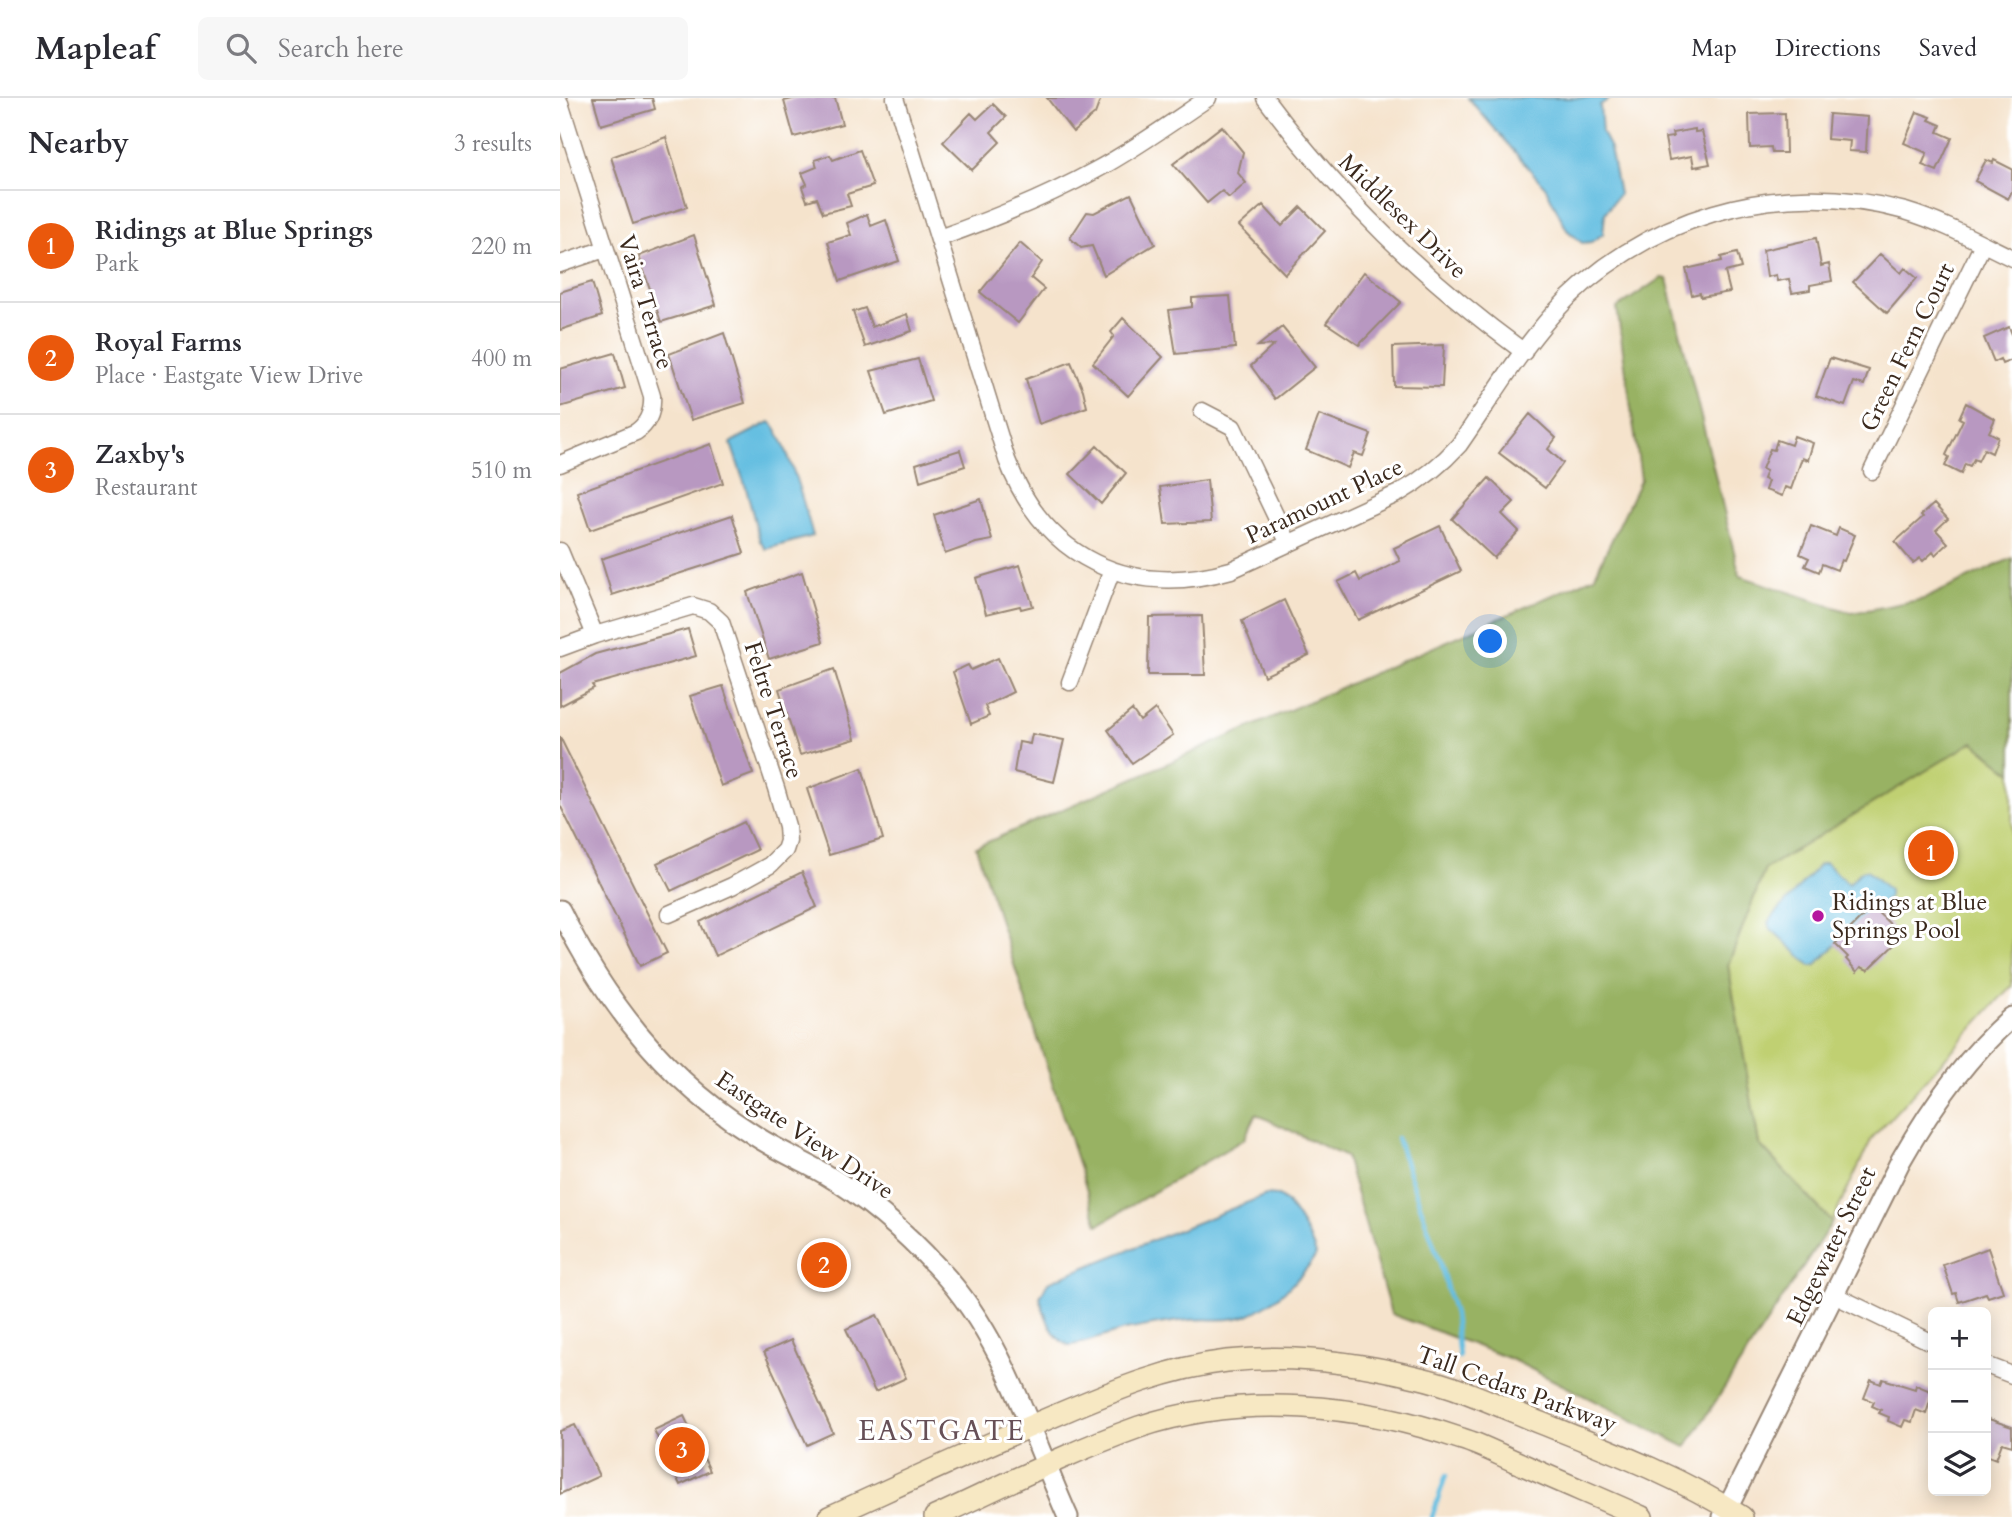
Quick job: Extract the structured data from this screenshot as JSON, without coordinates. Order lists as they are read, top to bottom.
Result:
{
  "streets": {
    "main road": ["Tall Cedars Parkway"],
    "street": [
      "Middlesex Drive",
      "Vaira Terrace",
      "Green Fern Court",
      "Paramount Place",
      "Feltre Terrace",
      "Eastgate View Drive",
      "Edgewater Street"
    ]
  },
  "crossings": [
    ["Middlesex Drive", "Paramount Place"],
    ["Green Fern Court", "Paramount Place"],
    ["Eastgate View Drive", "Tall Cedars Parkway"],
    ["Edgewater Street", "Tall Cedars Parkway"]
  ],
  "districts": ["EASTGATE"],
  "places": ["Ridings at Blue Springs Pool"],
  "page": {
    "header": "Mapleaf",
    "search": "Search here",
    "nav": ["Map", "Directions", "Saved"],
    "heading": ["Nearby", "3 results"],
    "list": [
      {
        "mark": "1",
        "name": "Ridings at Blue Springs",
        "note": "Park",
        "value": "220 m"
      },
      {
        "mark": "2",
        "name": "Royal Farms",
        "note": "Place · Eastgate View Drive",
        "value": "400 m"
      },
      {
        "mark": "3",
        "name": "Zaxby's",
        "note": "Restaurant",
        "value": "510 m"
      }
    ],
    "pins": ["1", "2", "3"],
    "map_buttons": ["+", "−"]
  }
}
